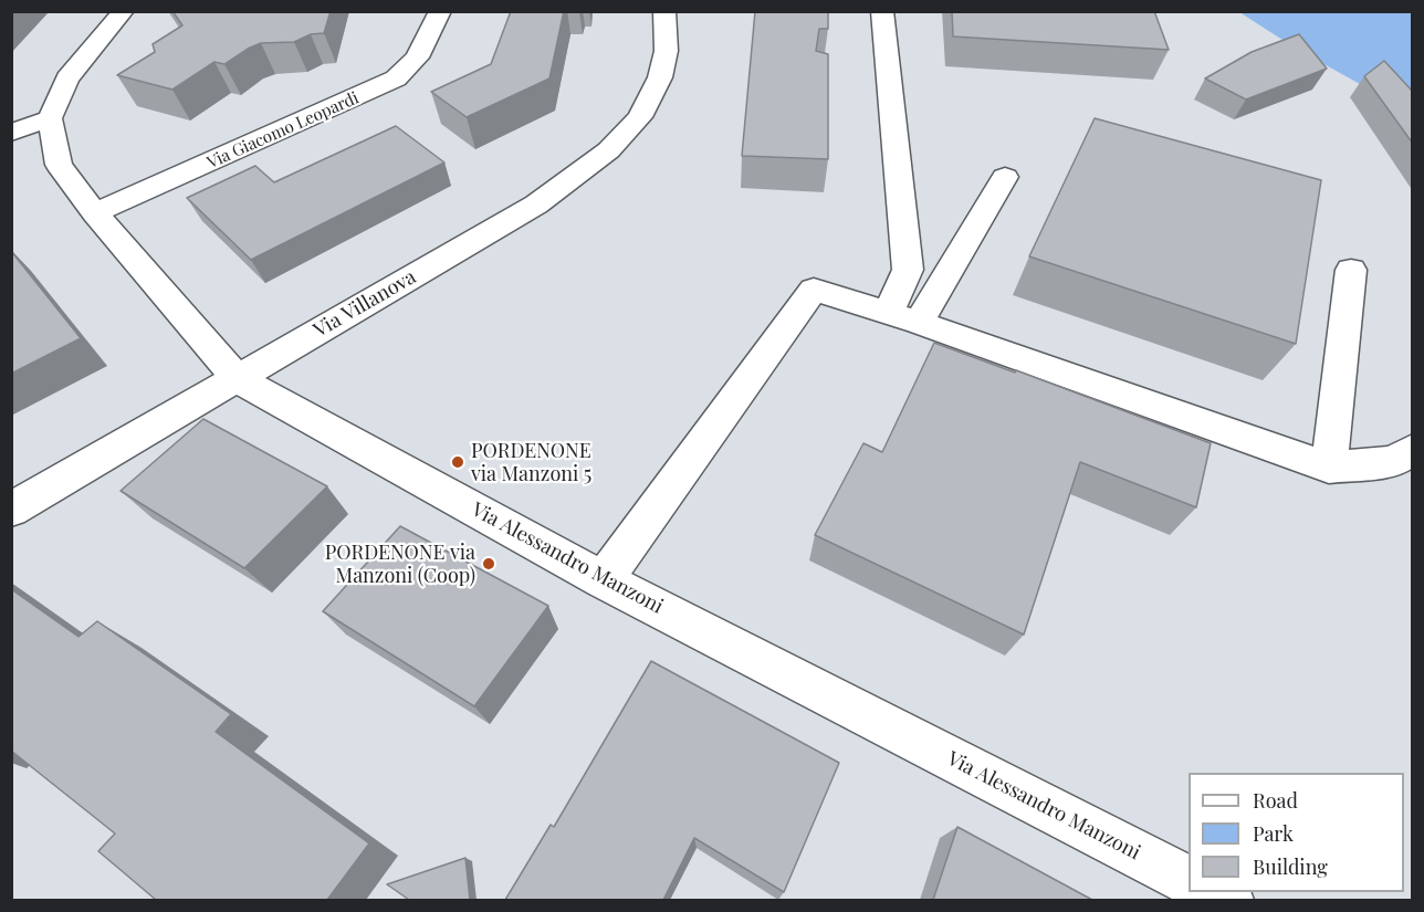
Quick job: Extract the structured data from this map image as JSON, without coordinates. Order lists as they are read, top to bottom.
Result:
{
  "streets": {
    "street": ["Via Giacomo Leopardi", "Via Villanova", "Via Alessandro Manzoni"]
  },
  "crossings": [
    ["Via Giacomo Leopardi", "Via Alessandro Manzoni"],
    ["Via Villanova", "Via Alessandro Manzoni"]
  ],
  "places": ["PORDENONE via Manzoni 5", "PORDENONE via Manzoni (Coop)"],
  "legend": ["Road", "Park", "Building"]
}
